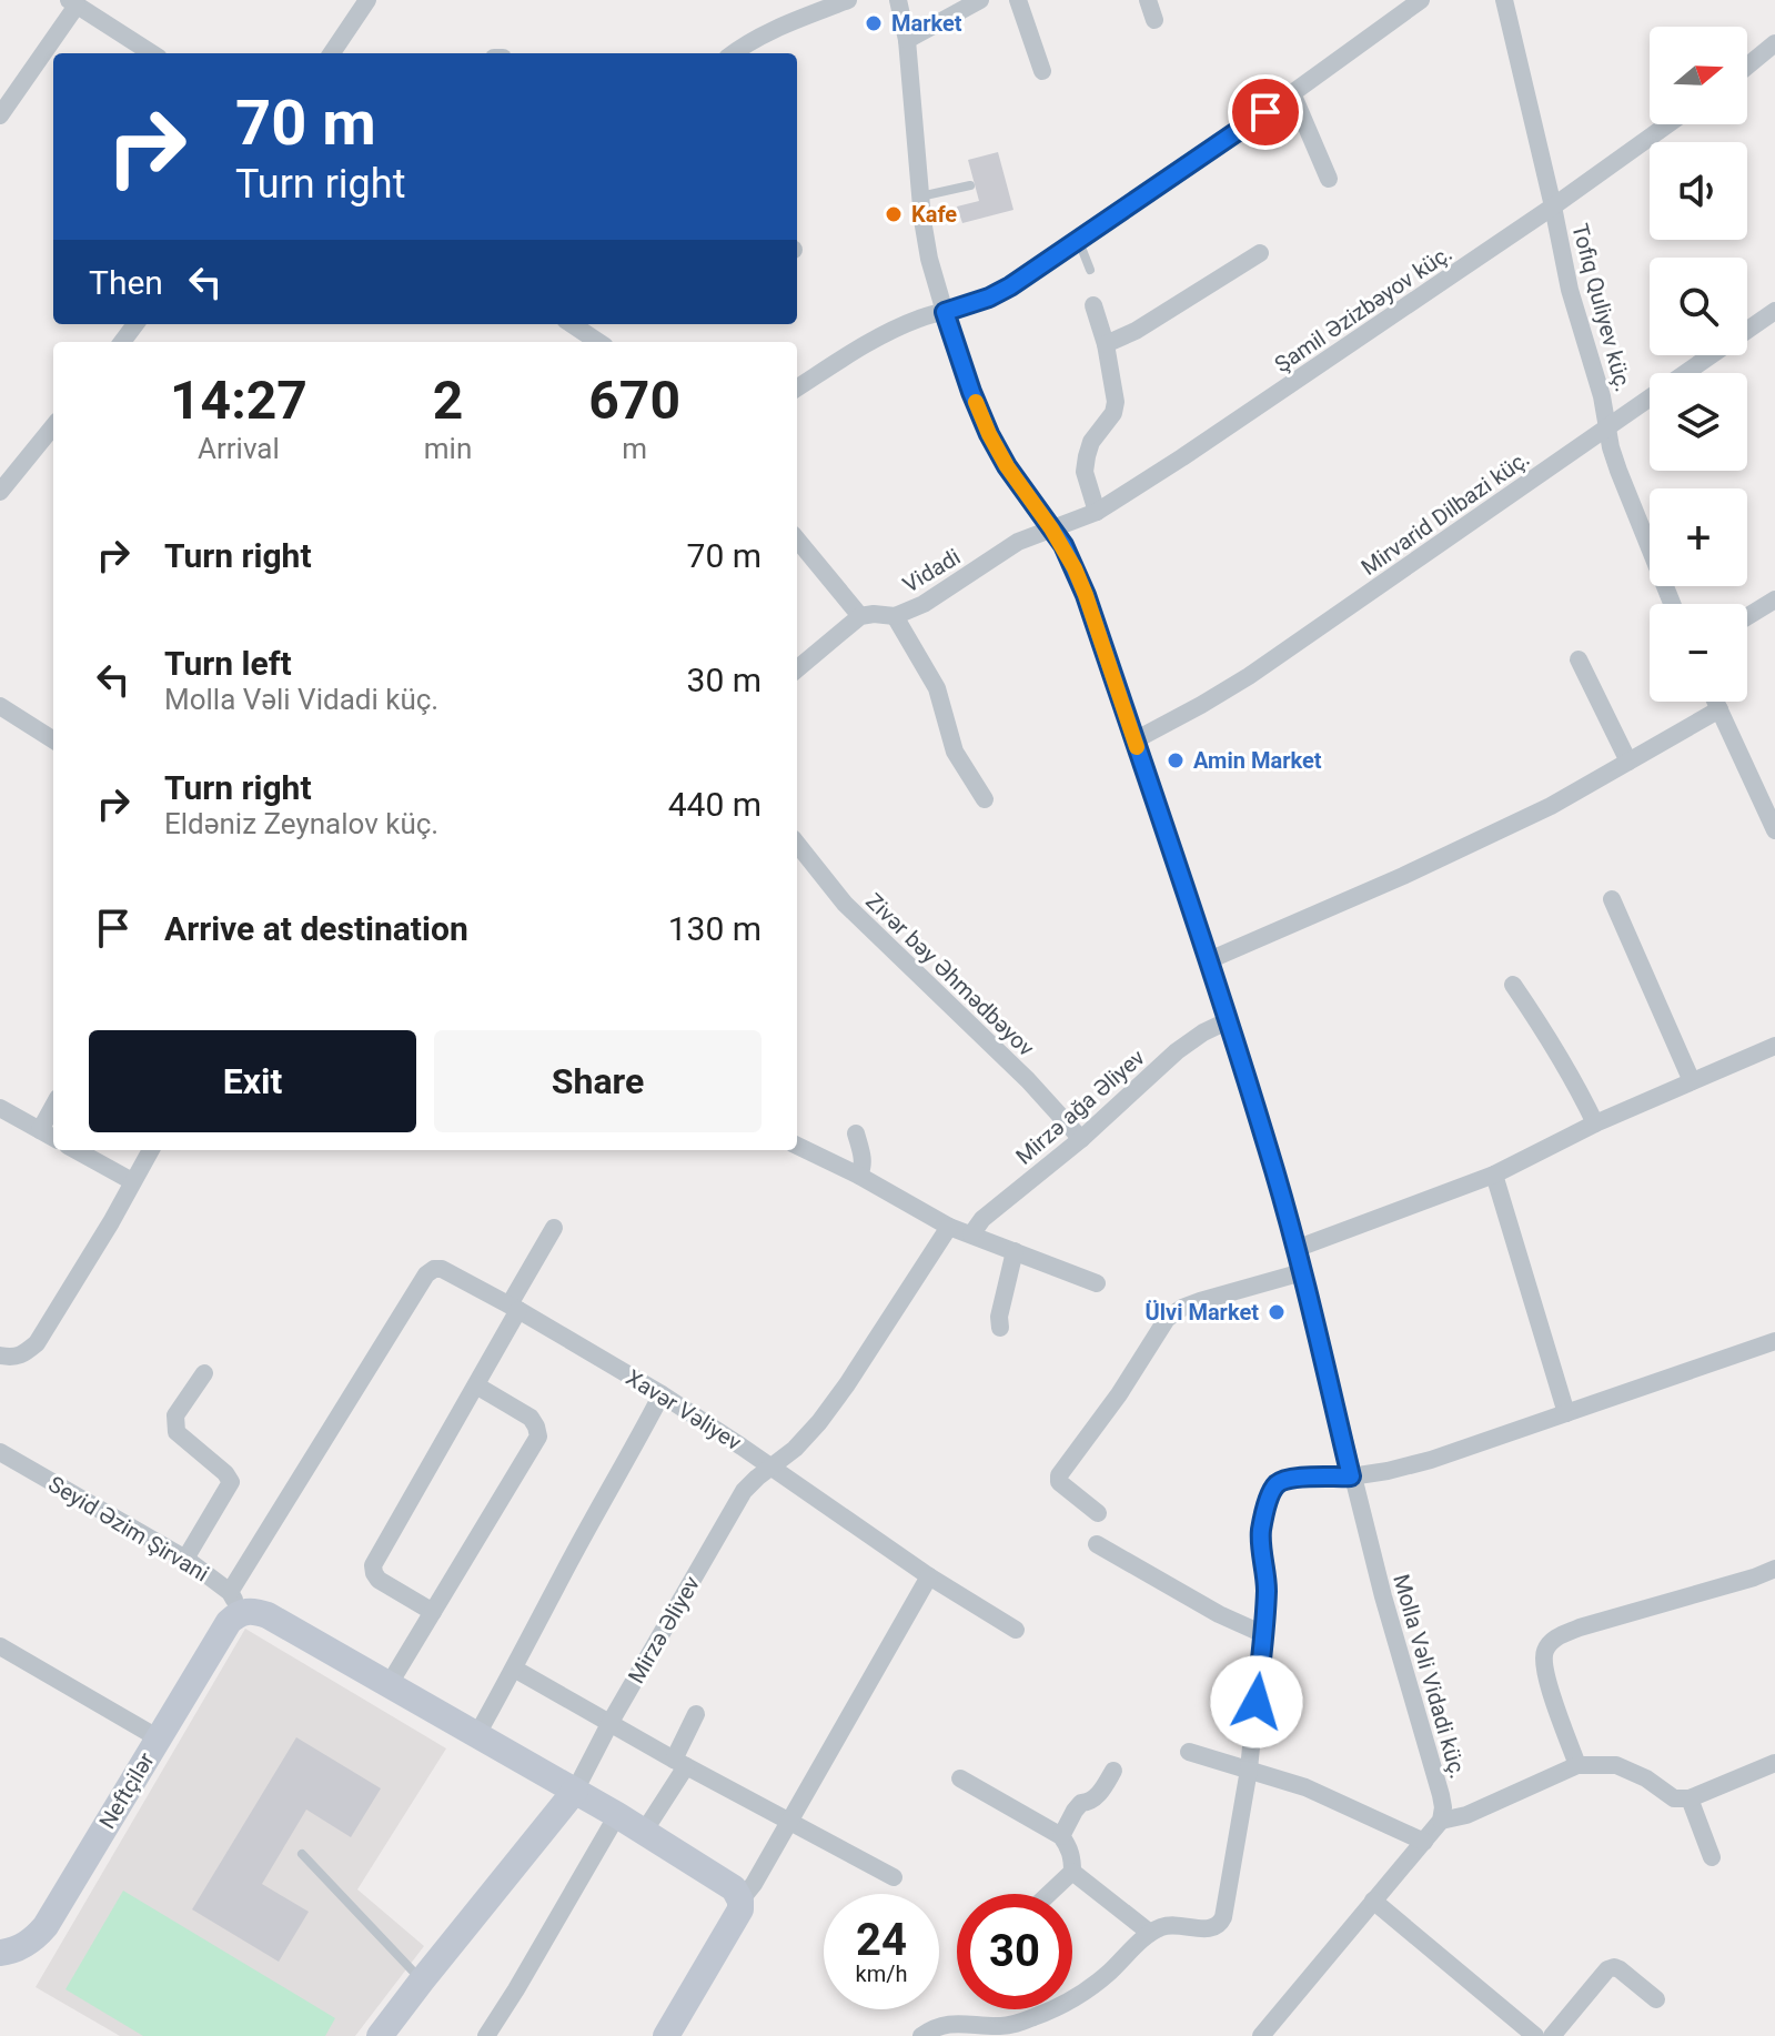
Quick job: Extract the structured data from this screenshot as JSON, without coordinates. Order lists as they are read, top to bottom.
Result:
{
  "streets": {
    "street": [
      "Tofiq Quliyev küç.",
      "Şamil Əzizbəyov küç.",
      "Mirvarid Dilbazi küç.",
      "Vidadi",
      "Zivər bəy Əhmədbəyov",
      "Mirzə ağa Əliyev",
      "Xavər Vəliyev",
      "Seyid Əzim Şirvani",
      "Mirzə Əliyev",
      "Molla Vəli Vidadi küç.",
      "Neftçilər"
    ]
  },
  "crossings": [
    ["Tofiq Quliyev küç.", "Şamil Əzizbəyov küç."],
    ["Tofiq Quliyev küç.", "Mirvarid Dilbazi küç."],
    ["Şamil Əzizbəyov küç.", "Vidadi"],
    ["Şamil Əzizbəyov küç.", "Molla Vəli Vidadi küç."],
    ["Mirvarid Dilbazi küç.", "Molla Vəli Vidadi küç."],
    ["Vidadi", "Molla Vəli Vidadi küç."],
    ["Zivər bəy Əhmədbəyov", "Mirzə ağa Əliyev"],
    ["Mirzə ağa Əliyev", "Molla Vəli Vidadi küç."],
    ["Xavər Vəliyev", "Mirzə Əliyev"],
    ["Xavər Vəliyev", "Neftçilər"],
    ["Seyid Əzim Şirvani", "Mirzə Əliyev"],
    ["Seyid Əzim Şirvani", "Neftçilər"]
  ],
  "places": [
    "Market",
    "Kafe",
    "Amin Market",
    "Ülvi Market"
  ],
  "north": "right",
  "page": {
    "map_buttons": ["+", "−"],
    "turn": ["70 m", "Turn right"],
    "then": "Then",
    "eta": [
      "14:27",
      "Arrival",
      "2",
      "min",
      "670",
      "m"
    ],
    "list": [
      {
        "name": "Turn right",
        "value": "70 m"
      },
      {
        "name": "Turn left",
        "note": "Molla Vəli Vidadi küç.",
        "value": "30 m"
      },
      {
        "name": "Turn right",
        "note": "Eldəniz Zeynalov küç.",
        "value": "440 m"
      },
      {
        "name": "Arrive at destination",
        "value": "130 m"
      }
    ],
    "buttons": ["Exit", "Share"],
    "speed": "24 km/h",
    "limit": "30"
  }
}
